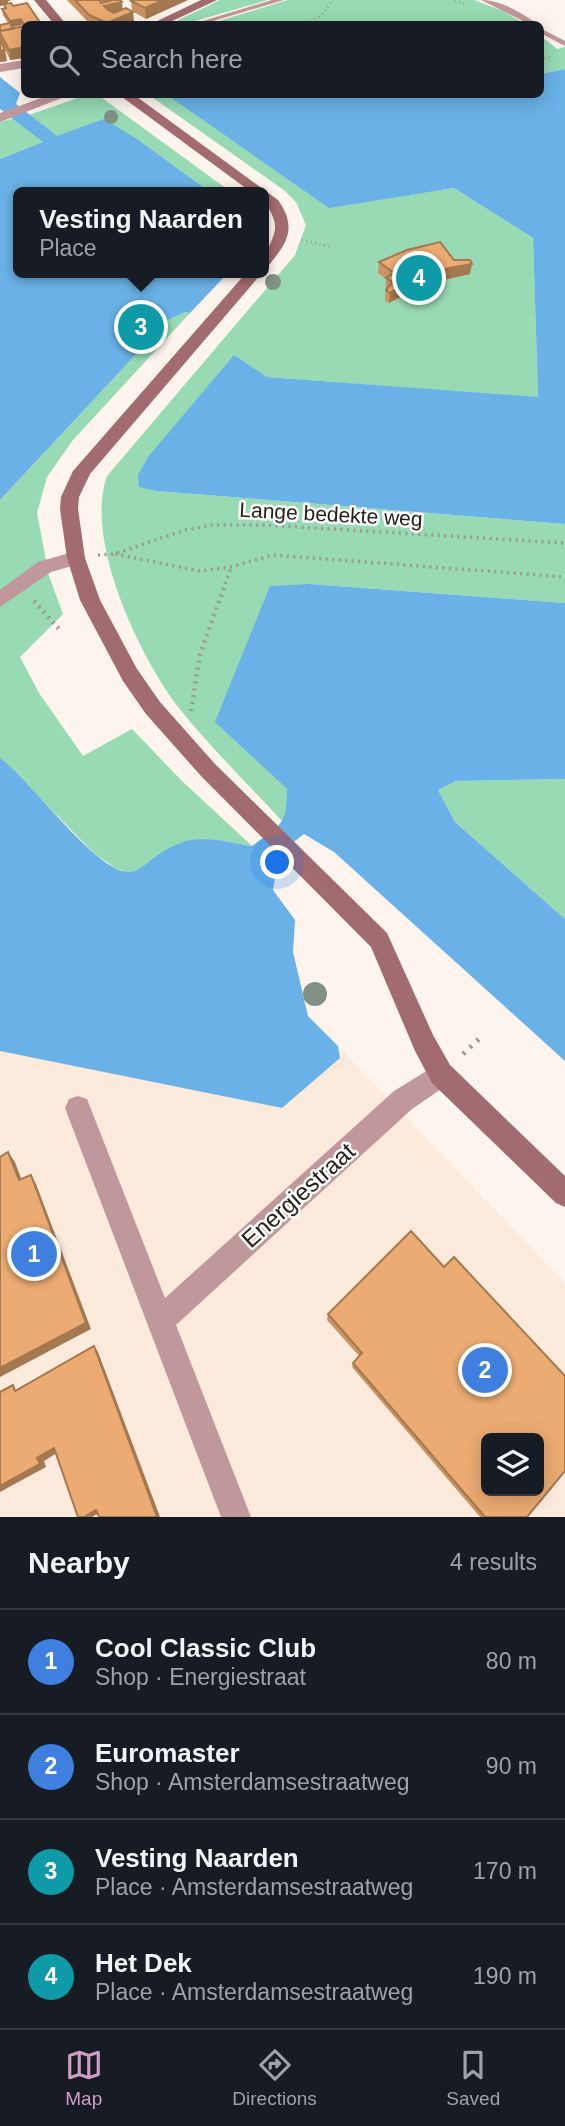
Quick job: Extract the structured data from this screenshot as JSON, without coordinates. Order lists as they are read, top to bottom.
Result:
{
  "streets": {
    "street": ["Energiestraat"],
    "path": ["Lange bedekte weg"]
  },
  "page": {
    "search": "Search here",
    "popup": ["Vesting Naarden", "Place"],
    "pins": [
      "4",
      "3",
      "1",
      "2"
    ],
    "heading": ["Nearby", "4 results"],
    "list": [
      {
        "mark": "1",
        "name": "Cool Classic Club",
        "note": "Shop · Energiestraat",
        "value": "80 m"
      },
      {
        "mark": "2",
        "name": "Euromaster",
        "note": "Shop · Amsterdamsestraatweg",
        "value": "90 m"
      },
      {
        "mark": "3",
        "name": "Vesting Naarden",
        "note": "Place · Amsterdamsestraatweg",
        "value": "170 m"
      },
      {
        "mark": "4",
        "name": "Het Dek",
        "note": "Place · Amsterdamsestraatweg",
        "value": "190 m"
      }
    ],
    "nav": ["Map", "Directions", "Saved"]
  }
}
